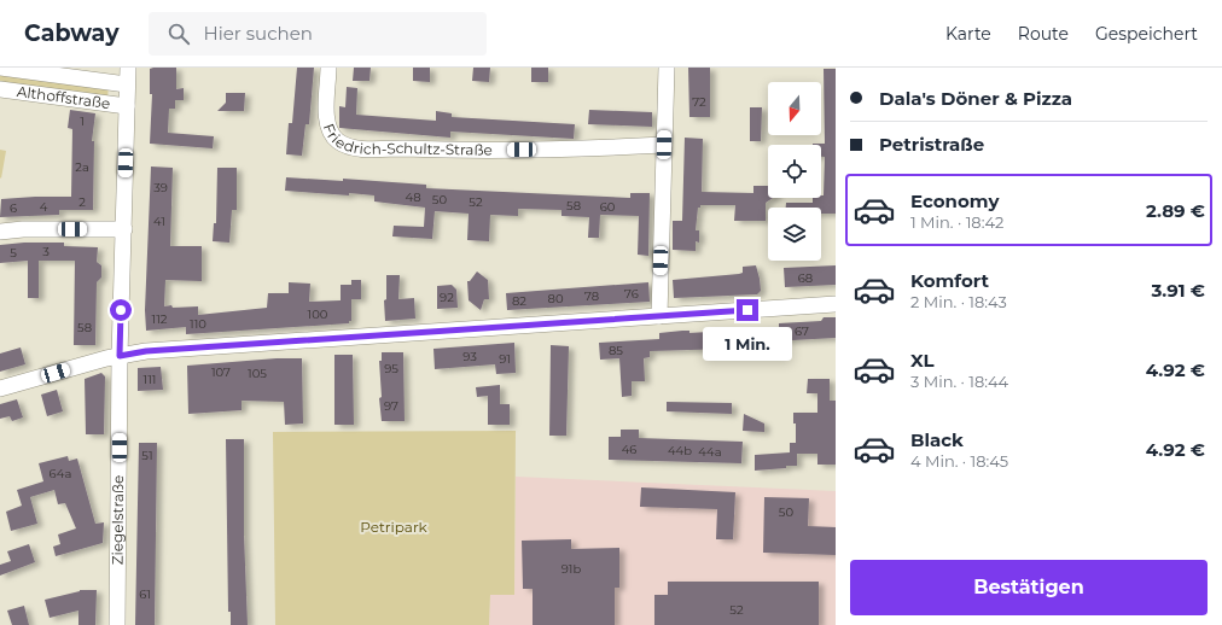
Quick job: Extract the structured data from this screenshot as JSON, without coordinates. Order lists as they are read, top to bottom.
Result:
{
  "streets": {
    "street": ["Althoffstraße", "Friedrich-Schultz-Straße", "Ziegelstraße"]
  },
  "crossings": [
    ["Althoffstraße", "Ziegelstraße"]
  ],
  "parks": ["Petripark"],
  "house_numbers": [
    "72",
    "1",
    "2a",
    "39",
    "48",
    "50",
    "2",
    "52",
    "58",
    "4",
    "60",
    "6",
    "41",
    "3",
    "5",
    "68",
    "76",
    "78",
    "92",
    "80",
    "82",
    "100",
    "112",
    "110",
    "58",
    "67",
    "85",
    "93",
    "91",
    "95",
    "107",
    "105",
    "111",
    "97",
    "46",
    "44b",
    "44a",
    "51",
    "64a",
    "50",
    "91b",
    "61",
    "52"
  ],
  "north": "bottom",
  "page": {
    "header": "Cabway",
    "search": "Hier suchen",
    "nav": ["Karte", "Route", "Gespeichert"],
    "banner": ["Dala's Döner & Pizza", "Petristraße"],
    "list": [
      {
        "name": "Economy",
        "note": "1 Min. · 18:42",
        "value": "2.89 €"
      },
      {
        "name": "Komfort",
        "note": "2 Min. · 18:43",
        "value": "3.91 €"
      },
      {
        "name": "XL",
        "note": "3 Min. · 18:44",
        "value": "4.92 €"
      },
      {
        "name": "Black",
        "note": "4 Min. · 18:45",
        "value": "4.92 €"
      }
    ],
    "bubble": "1 Min.",
    "buttons": "Bestätigen"
  }
}
